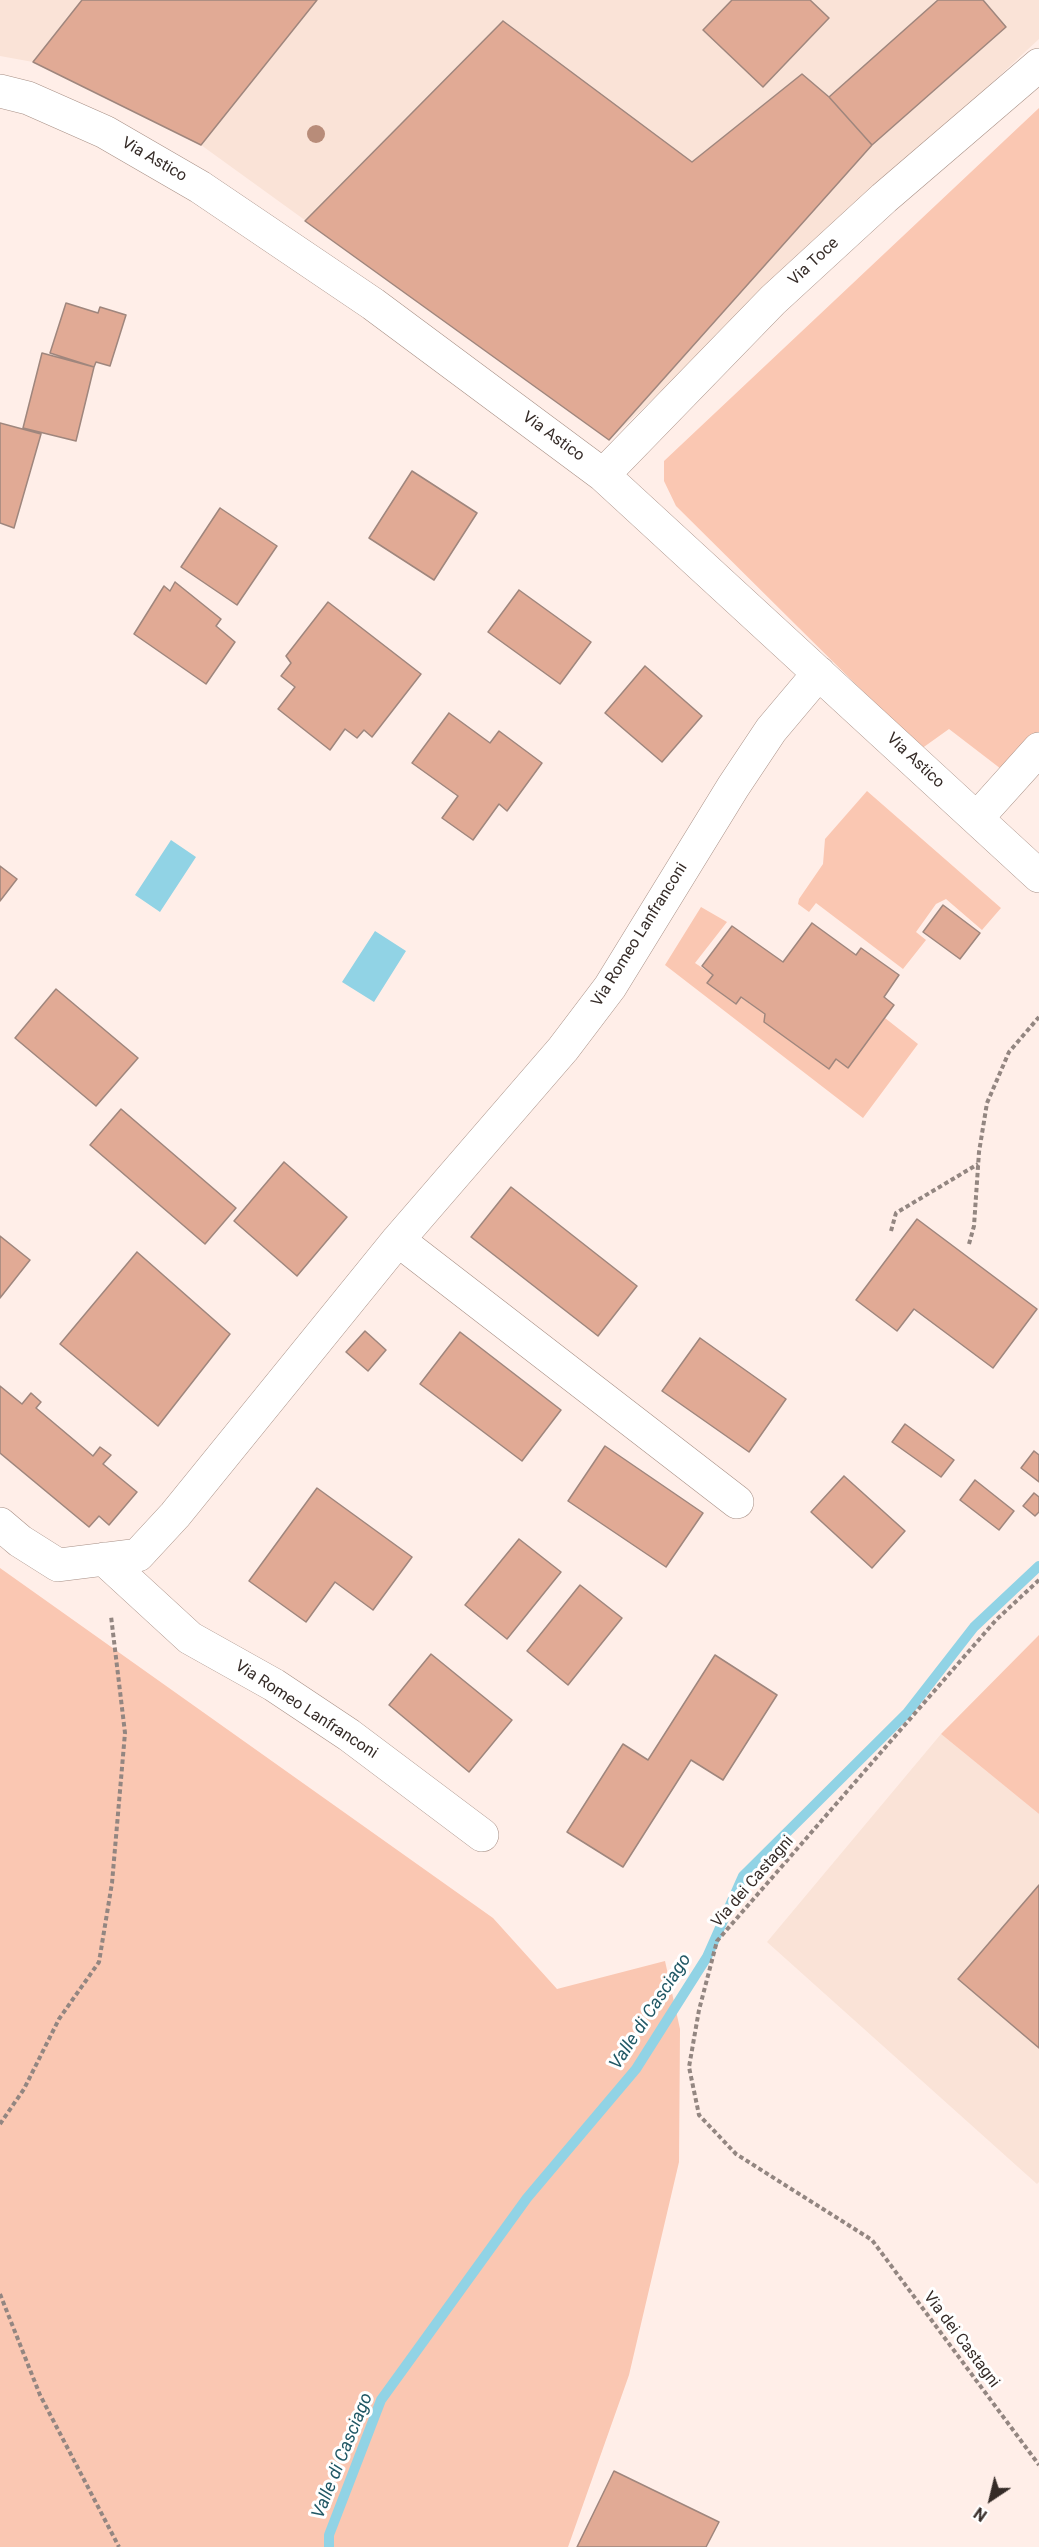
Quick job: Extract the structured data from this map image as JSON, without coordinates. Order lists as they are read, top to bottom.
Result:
{
  "streets": {
    "street": ["Via Astico", "Via Toce", "Via Romeo Lanfranconi"],
    "path": ["Via dei Castagni"]
  },
  "crossings": [
    ["Via Astico", "Via Toce"],
    ["Via Astico", "Via Romeo Lanfranconi"]
  ],
  "water": ["Valle di Casciago"],
  "north": "bottom left"
}
